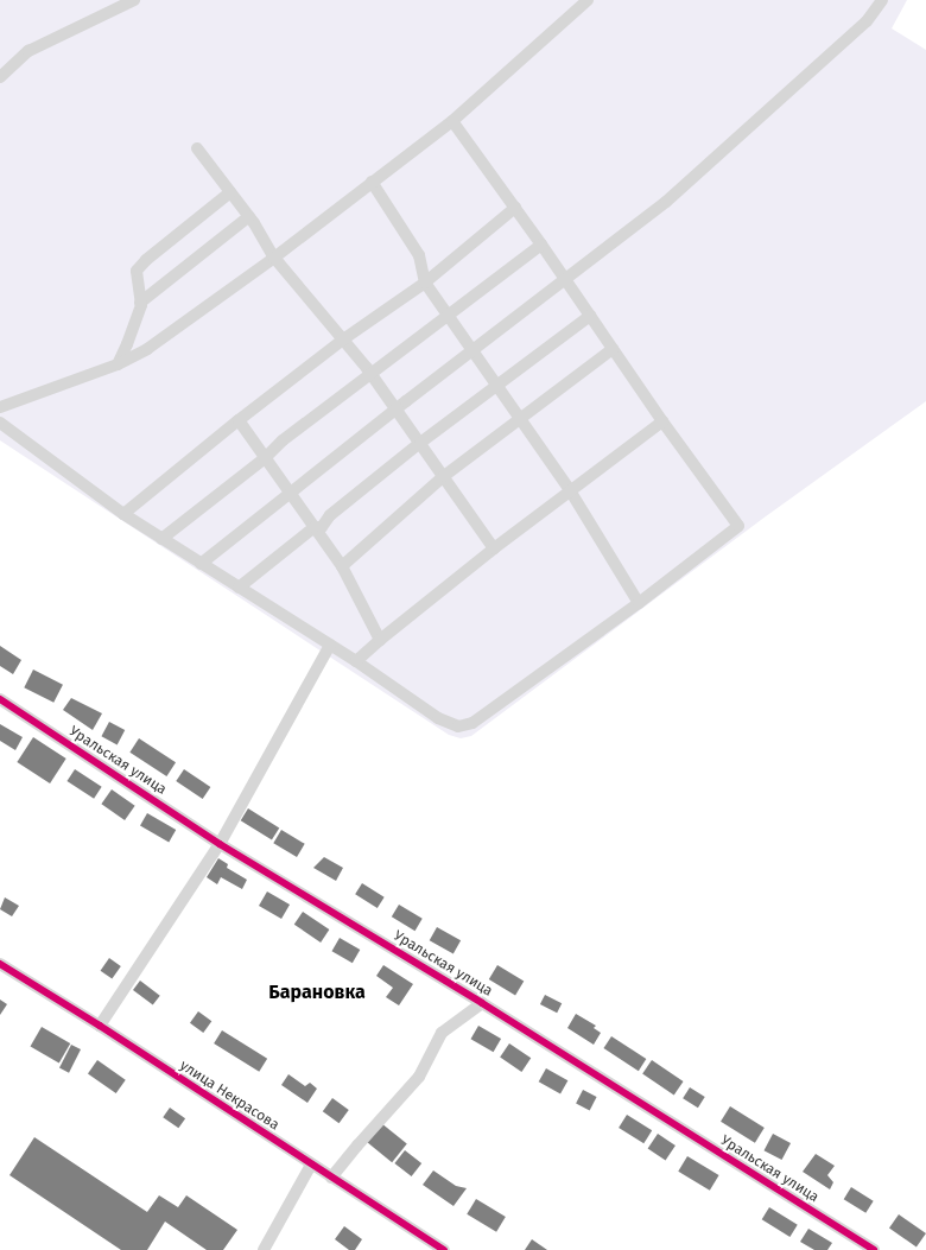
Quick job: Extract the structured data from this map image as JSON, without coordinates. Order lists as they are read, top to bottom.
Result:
{
  "streets": {
    "street": ["Уральская улица", "улица Некрасова"]
  },
  "districts": ["Барановка"]
}
